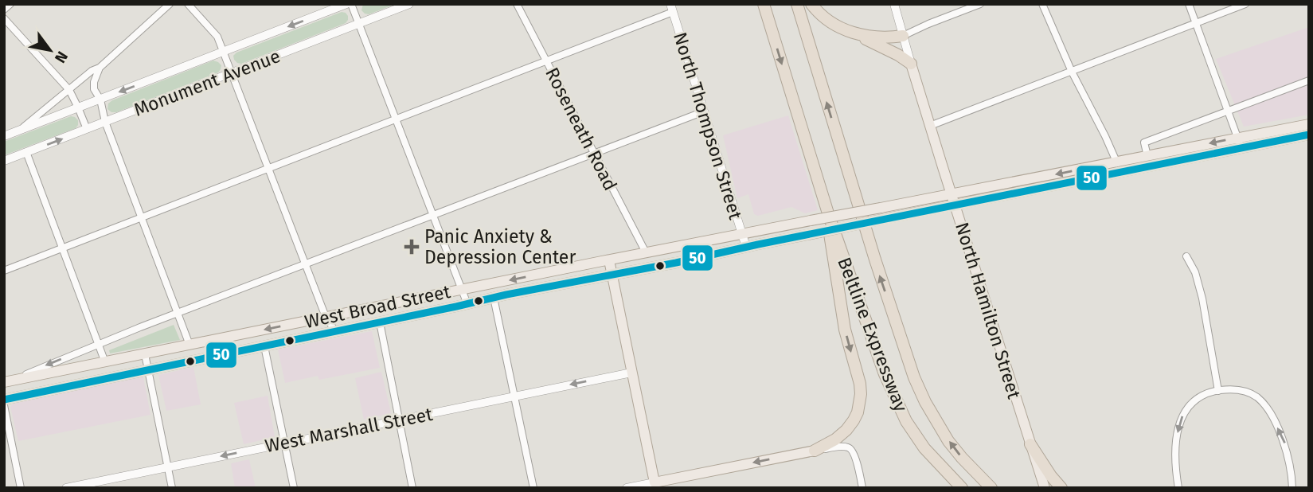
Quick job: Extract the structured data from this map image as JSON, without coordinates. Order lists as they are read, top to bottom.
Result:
{
  "streets": {
    "highway": ["Beltline Expressway"],
    "main road": ["West Broad Street", "North Hamilton Street"],
    "street": [
      "Monument Avenue",
      "North Thompson Street",
      "Roseneath Road",
      "West Marshall Street"
    ]
  },
  "crossings": [
    ["North Thompson Street", "West Broad Street"],
    ["Roseneath Road", "West Broad Street"],
    ["West Broad Street", "North Hamilton Street"]
  ],
  "one_way": ["West Marshall Street"],
  "places": {
    "health": ["Panic Anxiety & Depression Center"]
  },
  "lines": ["transit line 50"],
  "north": "bottom right"
}
